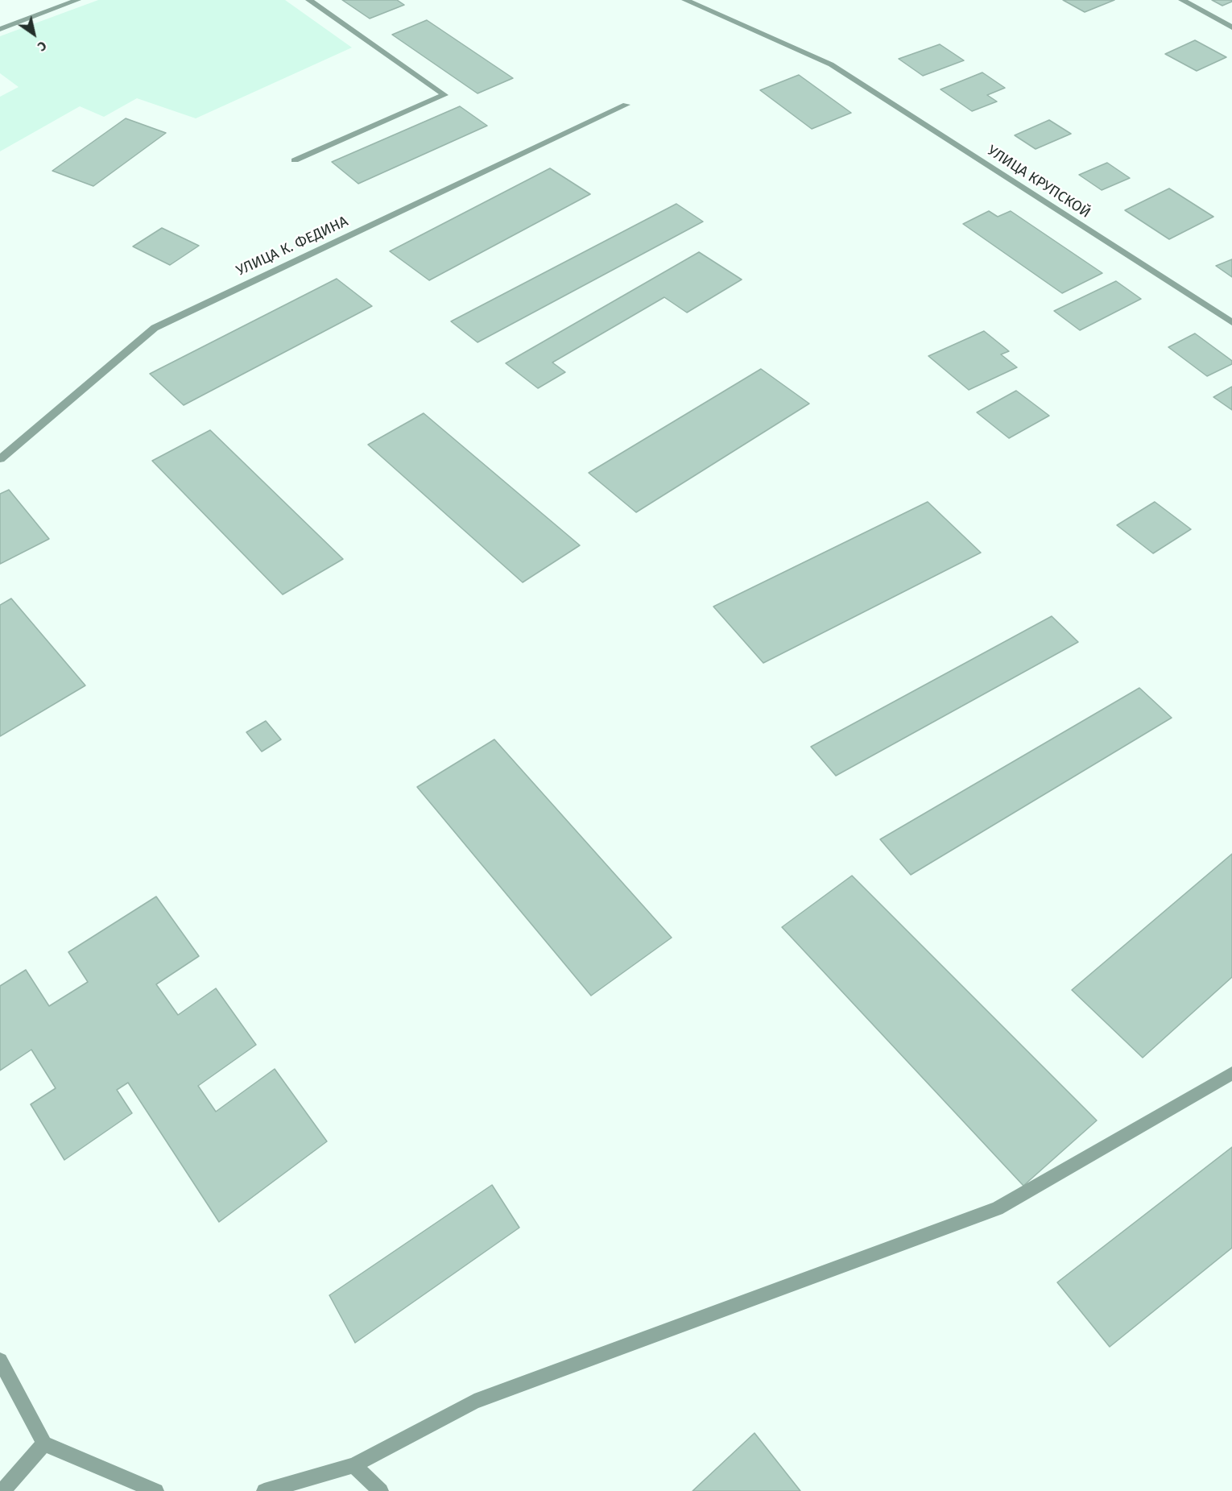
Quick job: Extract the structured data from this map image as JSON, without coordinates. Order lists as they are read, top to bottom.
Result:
{
  "streets": {
    "street": ["УЛИЦА КРУПСКОЙ", "УЛИЦА К. ФЕДИНА"]
  },
  "north": "bottom right"
}
